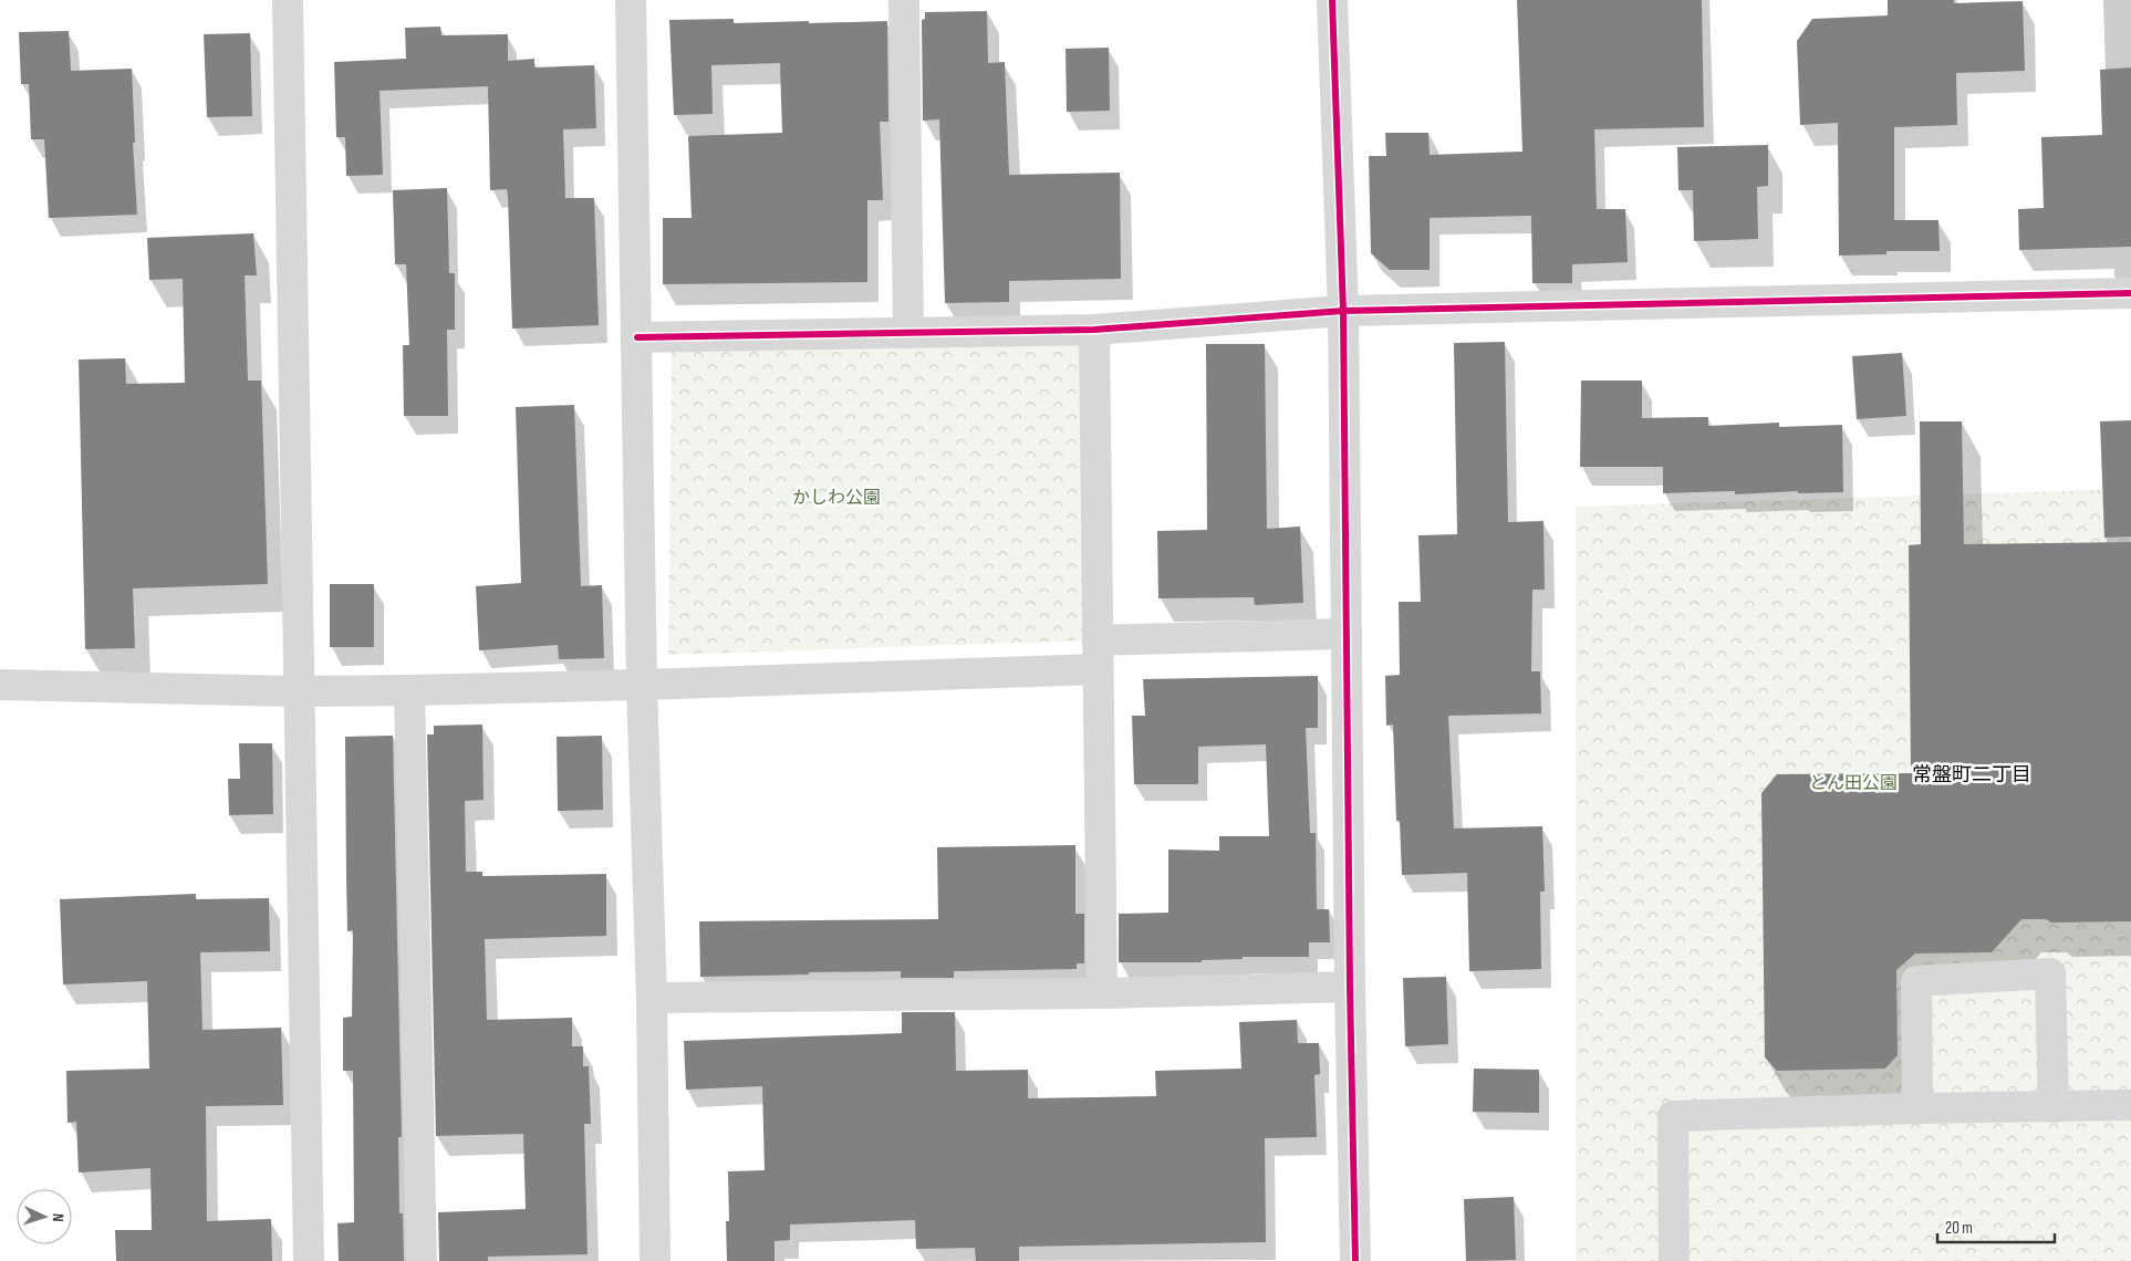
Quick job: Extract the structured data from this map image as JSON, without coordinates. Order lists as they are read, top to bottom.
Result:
{
  "districts": ["常盤町二丁目"],
  "parks": ["かしわ公園", "とん田公園"],
  "scale_bar": "20 m",
  "north": "right"
}
